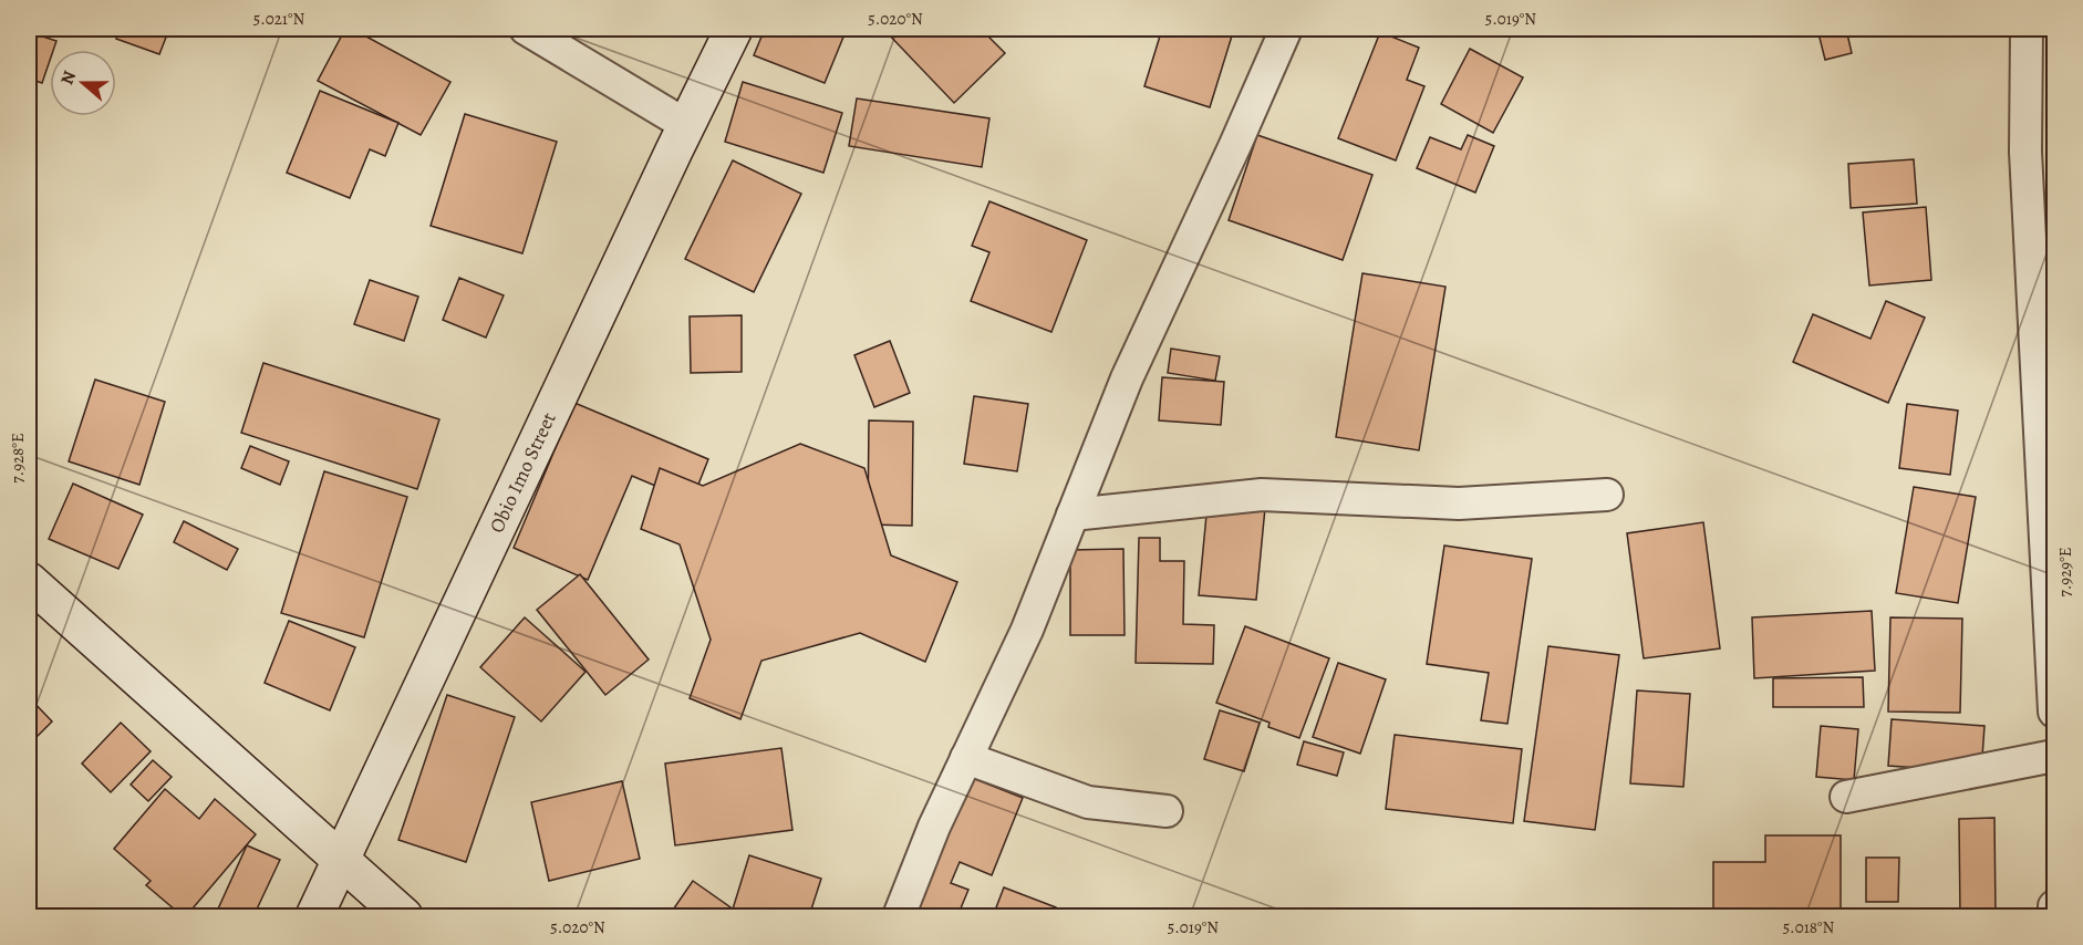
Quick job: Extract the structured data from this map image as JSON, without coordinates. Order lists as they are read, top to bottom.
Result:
{
  "streets": {
    "street": ["Obio Imo Street"]
  },
  "north": "left",
  "coordinates": [
    "5.021°N",
    "5.020°N",
    "5.019°N",
    "7.928°E",
    "7.929°E",
    "5.018°N"
  ]
}
